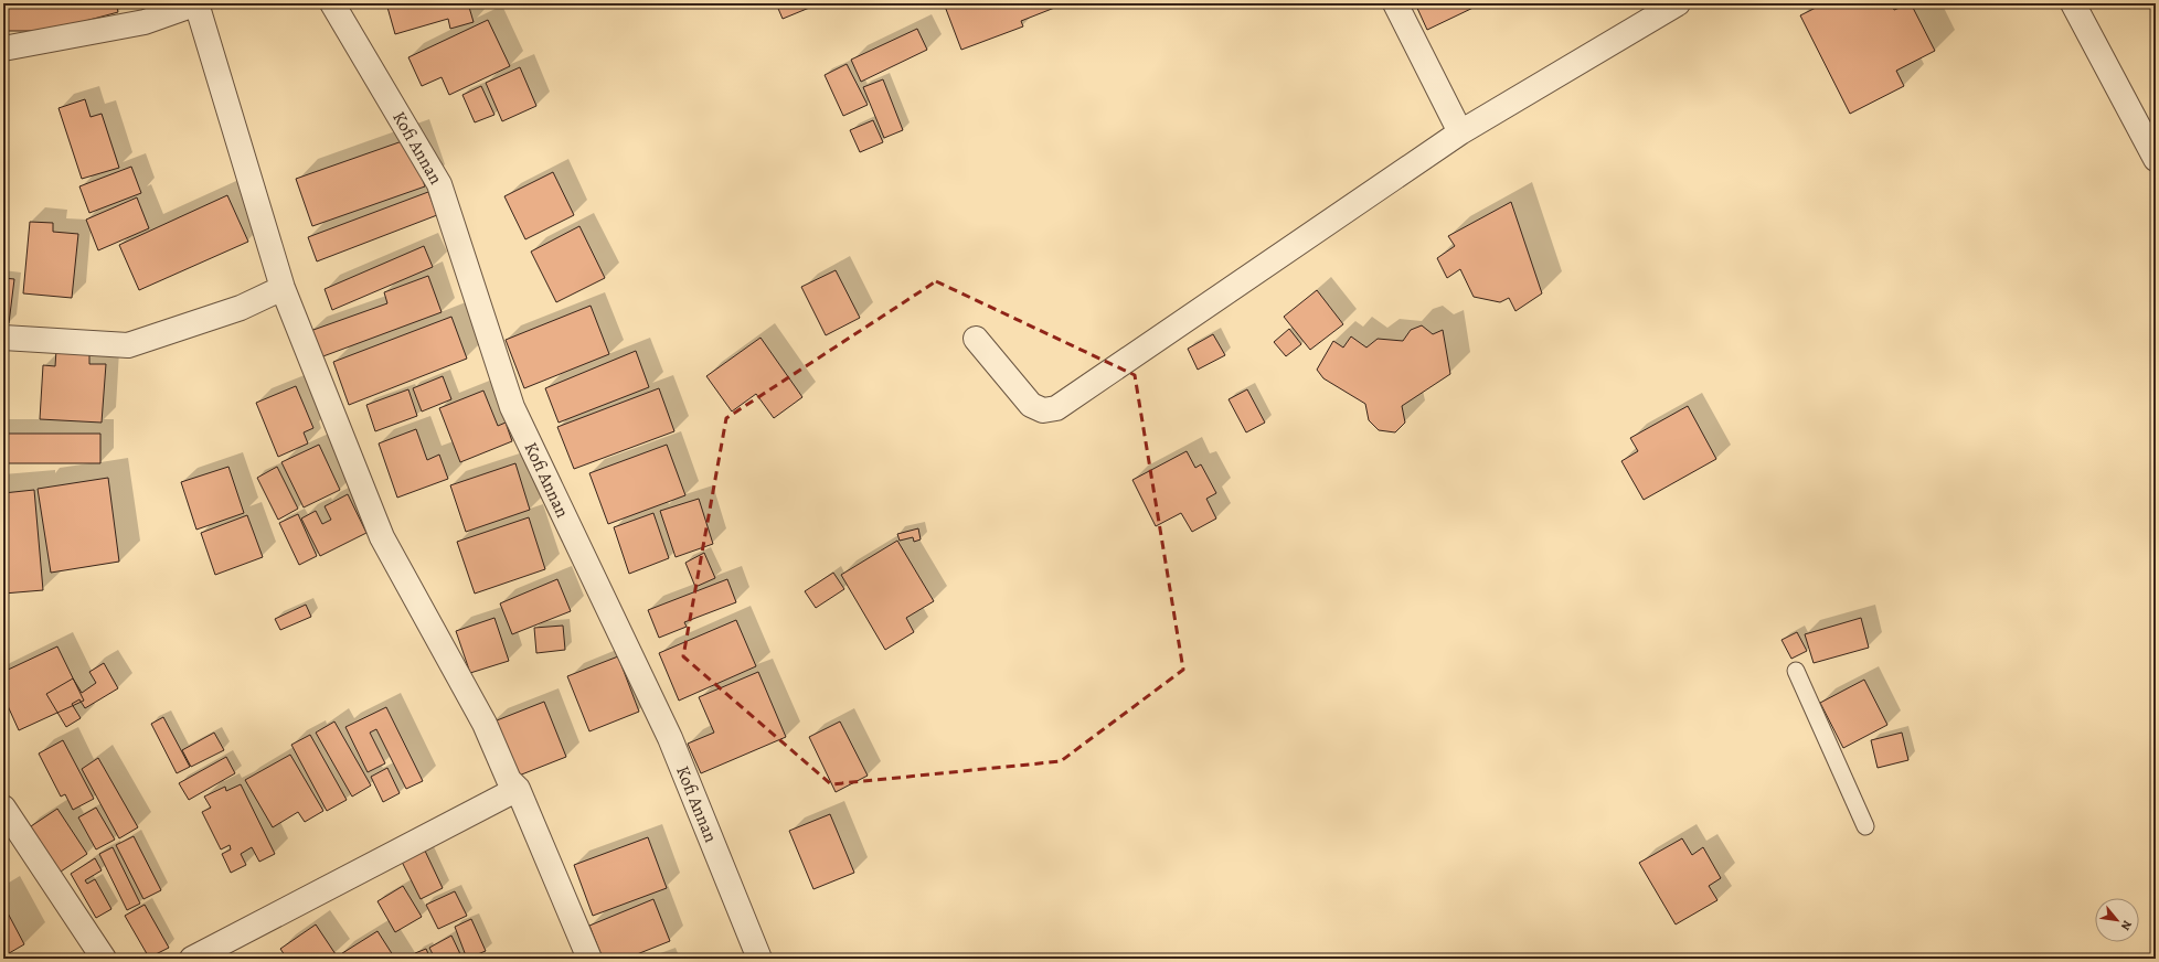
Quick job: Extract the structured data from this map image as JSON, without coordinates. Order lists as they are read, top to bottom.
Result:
{
  "streets": {
    "street": ["Kofi Annan"]
  },
  "north": "bottom right"
}
